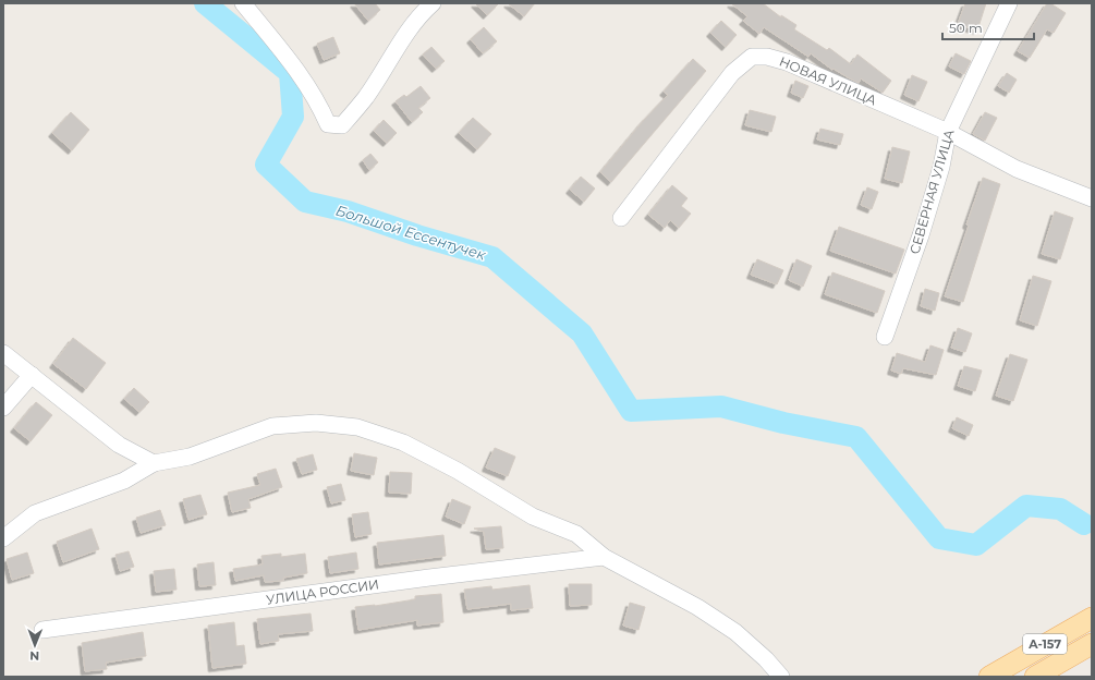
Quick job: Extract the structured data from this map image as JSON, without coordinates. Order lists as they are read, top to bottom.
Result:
{
  "streets": {
    "main road": ["А-157"],
    "street": ["НОВАЯ УЛИЦА", "СЕВЕРНАЯ УЛИЦА", "УЛИЦА РОССИИ"]
  },
  "crossings": [
    ["НОВАЯ УЛИЦА", "СЕВЕРНАЯ УЛИЦА"]
  ],
  "water": ["Большой Ессентучек"],
  "scale_bar": "50 m",
  "north": "bottom"
}
